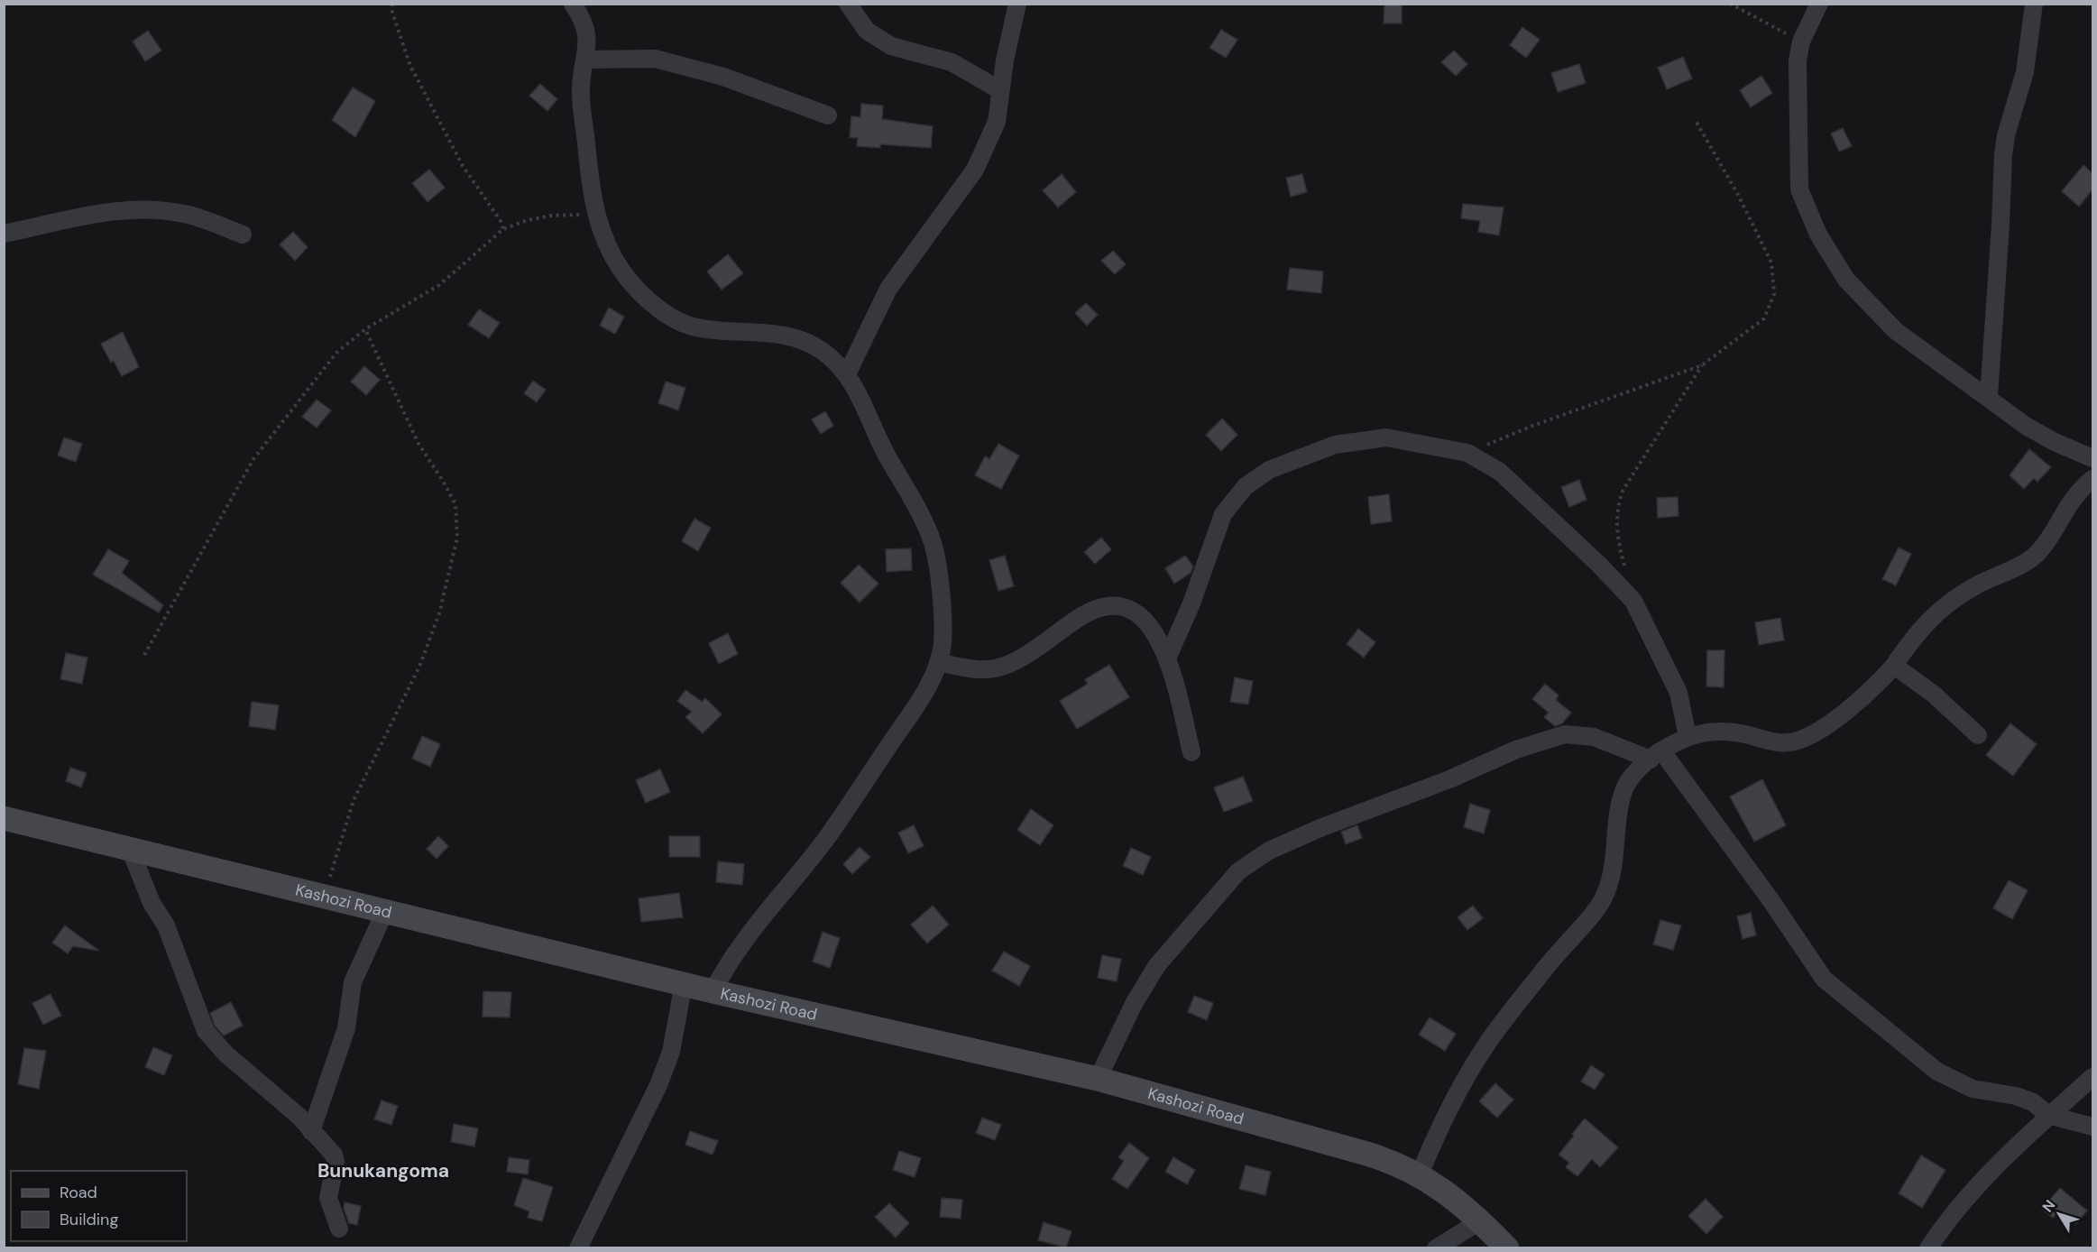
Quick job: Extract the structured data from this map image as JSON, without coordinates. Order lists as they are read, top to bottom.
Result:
{
  "streets": {
    "main road": ["Kashozi Road"]
  },
  "districts": ["Bunukangoma"],
  "legend": ["Road", "Building"],
  "north": "top left"
}
